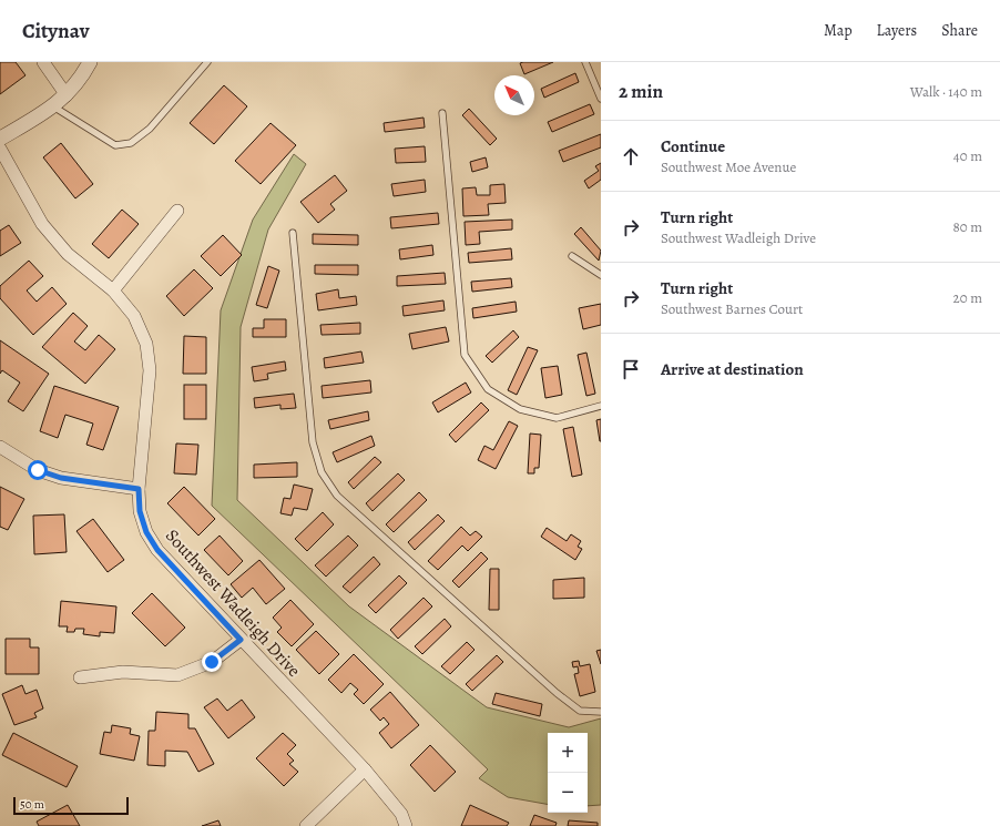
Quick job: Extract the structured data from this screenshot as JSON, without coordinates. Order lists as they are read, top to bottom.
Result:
{
  "streets": {
    "street": ["Southwest Wadleigh Drive"]
  },
  "scale_bar": "50 m",
  "north": "top left",
  "page": {
    "header": "Citynav",
    "nav": ["Map", "Layers", "Share"],
    "heading": ["2 min", "Walk · 140 m"],
    "list": [
      ["Continue", "Southwest Moe Avenue", "40 m"],
      ["Turn right", "Southwest Wadleigh Drive", "80 m"],
      ["Turn right", "Southwest Barnes Court", "20 m"],
      "Arrive at destination"
    ],
    "map_buttons": ["+", "−"],
    "scale": "50 m"
  }
}
